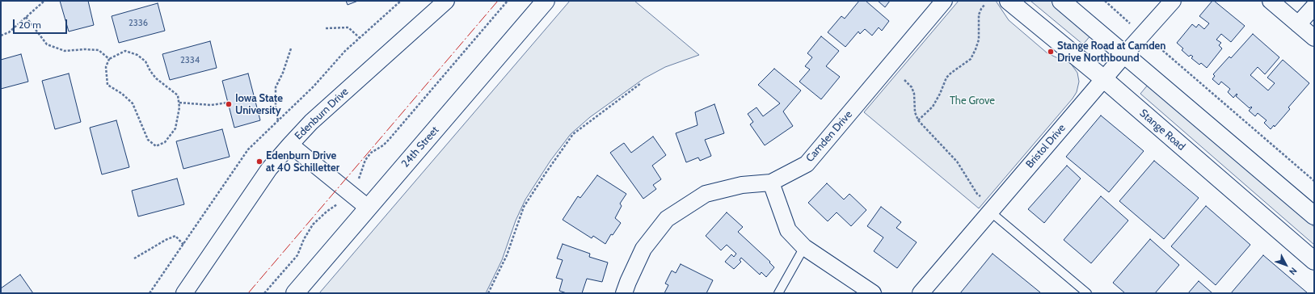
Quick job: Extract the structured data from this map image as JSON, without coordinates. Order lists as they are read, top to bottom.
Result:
{
  "streets": {
    "main road": ["Stange Road", "24th Street"],
    "street": ["Edenburn Drive", "Camden Drive", "Bristol Drive"]
  },
  "crossings": [
    ["Stange Road", "Bristol Drive"]
  ],
  "parks": ["The Grove"],
  "places": ["Stange Road at Camden Drive Northbound", "Iowa State University", "Edenburn Drive at 40 Schilletter"],
  "house_numbers": ["2336", "2334"],
  "scale_bar": "20 m",
  "north": "bottom right"
}
